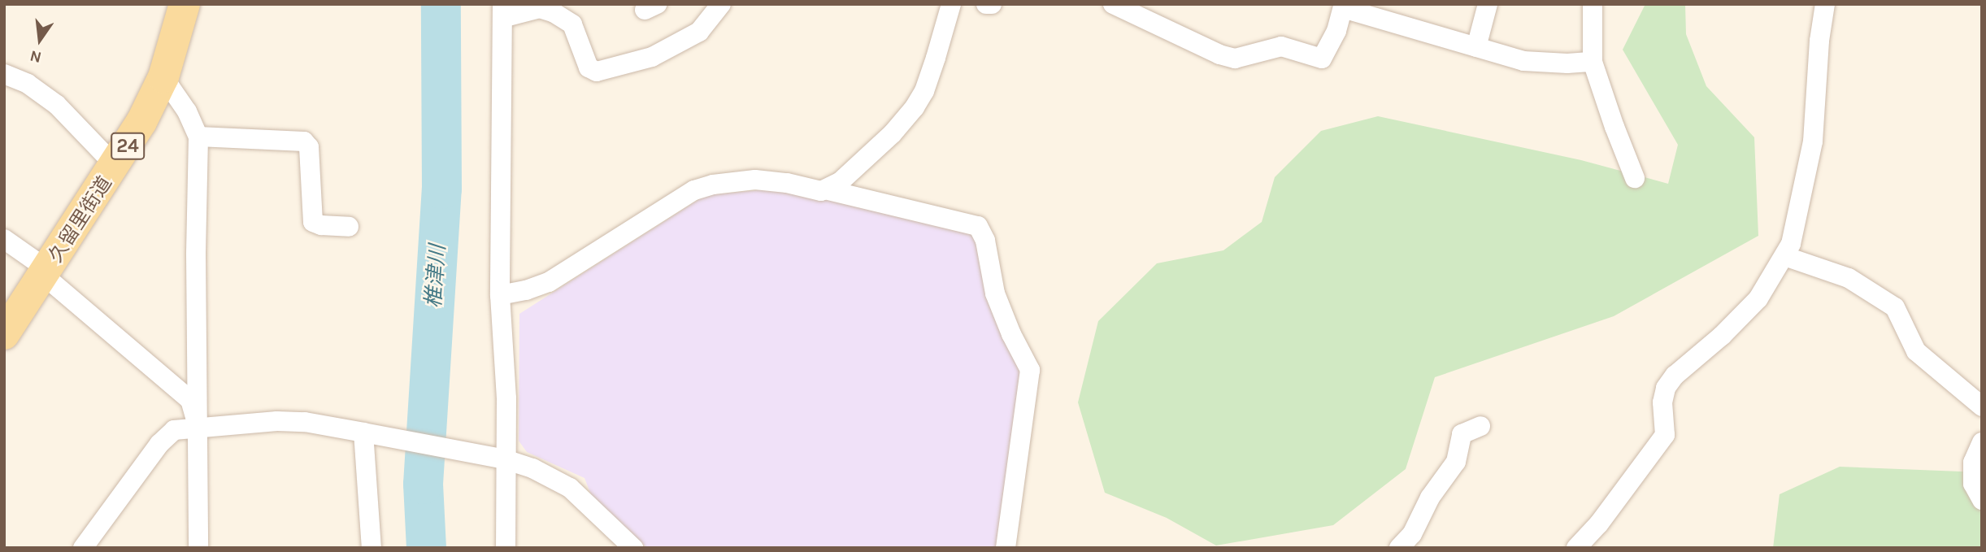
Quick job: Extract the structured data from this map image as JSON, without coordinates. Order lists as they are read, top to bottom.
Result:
{
  "streets": {
    "main road": ["24", "久留里街道"]
  },
  "water": ["椎津川"],
  "north": "bottom"
}
